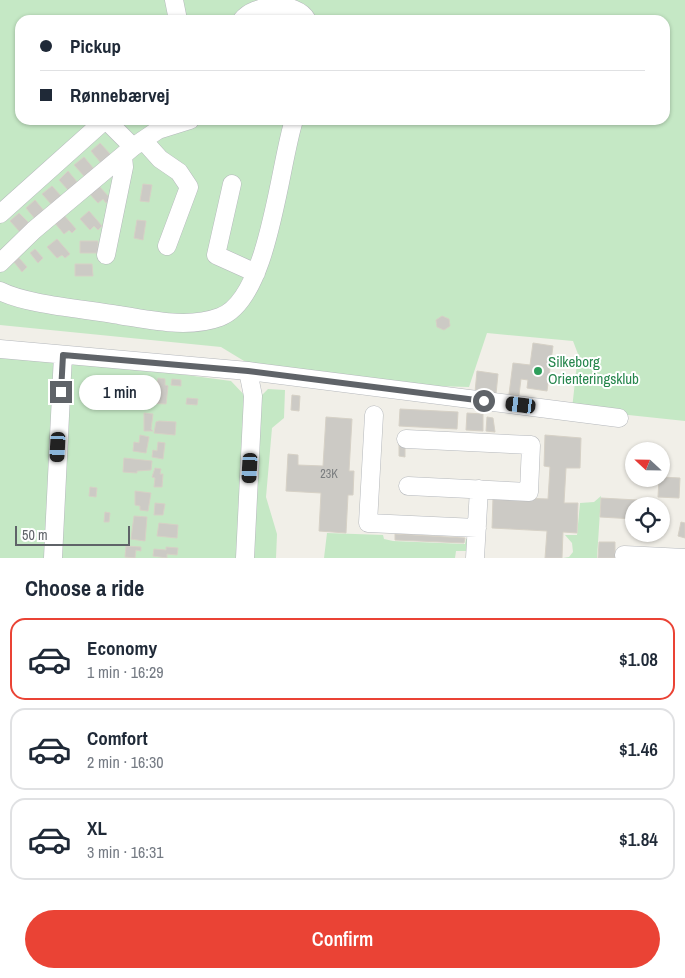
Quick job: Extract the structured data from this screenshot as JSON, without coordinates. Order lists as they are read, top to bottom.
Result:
{
  "places": ["Silkeborg Orienteringsklub"],
  "house_numbers": ["23K"],
  "scale_bar": "50 m",
  "north": "left",
  "page": {
    "banner": ["Pickup", "Rønnebærvej"],
    "bubble": "1 min",
    "scale": "50 m",
    "heading": "Choose a ride",
    "list": [
      {
        "name": "Economy",
        "note": "1 min · 16:29",
        "value": "$1.08"
      },
      {
        "name": "Comfort",
        "note": "2 min · 16:30",
        "value": "$1.46"
      },
      {
        "name": "XL",
        "note": "3 min · 16:31",
        "value": "$1.84"
      }
    ],
    "buttons": "Confirm"
  }
}
